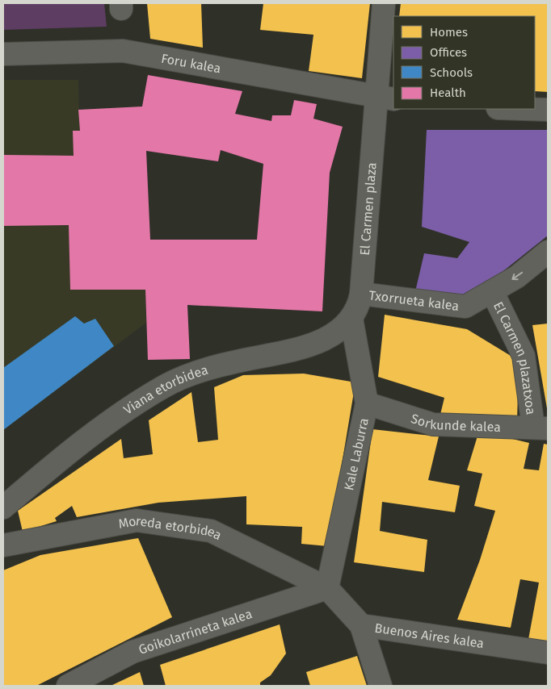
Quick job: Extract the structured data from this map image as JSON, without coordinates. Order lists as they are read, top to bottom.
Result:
{
  "streets": {
    "street": [
      "Foru kalea",
      "El Carmen plaza",
      "Txorrueta kalea",
      "El Carmen plazatxoa",
      "Viana etorbidea",
      "Sorkunde kalea",
      "Kale Laburra",
      "Moreda etorbidea",
      "Goikolarrineta kalea",
      "Buenos Aires kalea"
    ]
  },
  "crossings": [
    ["Foru kalea", "El Carmen plaza"],
    ["El Carmen plaza", "Txorrueta kalea"],
    ["El Carmen plaza", "Viana etorbidea"],
    ["El Carmen plaza", "Kale Laburra"],
    ["Txorrueta kalea", "El Carmen plazatxoa"],
    ["El Carmen plazatxoa", "Sorkunde kalea"],
    ["Viana etorbidea", "Kale Laburra"],
    ["Sorkunde kalea", "Kale Laburra"],
    ["Kale Laburra", "Moreda etorbidea"],
    ["Kale Laburra", "Goikolarrineta kalea"],
    ["Kale Laburra", "Buenos Aires kalea"],
    ["Moreda etorbidea", "Goikolarrineta kalea"],
    ["Moreda etorbidea", "Buenos Aires kalea"],
    ["Goikolarrineta kalea", "Buenos Aires kalea"]
  ],
  "legend": [
    "Homes",
    "Offices",
    "Schools",
    "Health"
  ]
}
